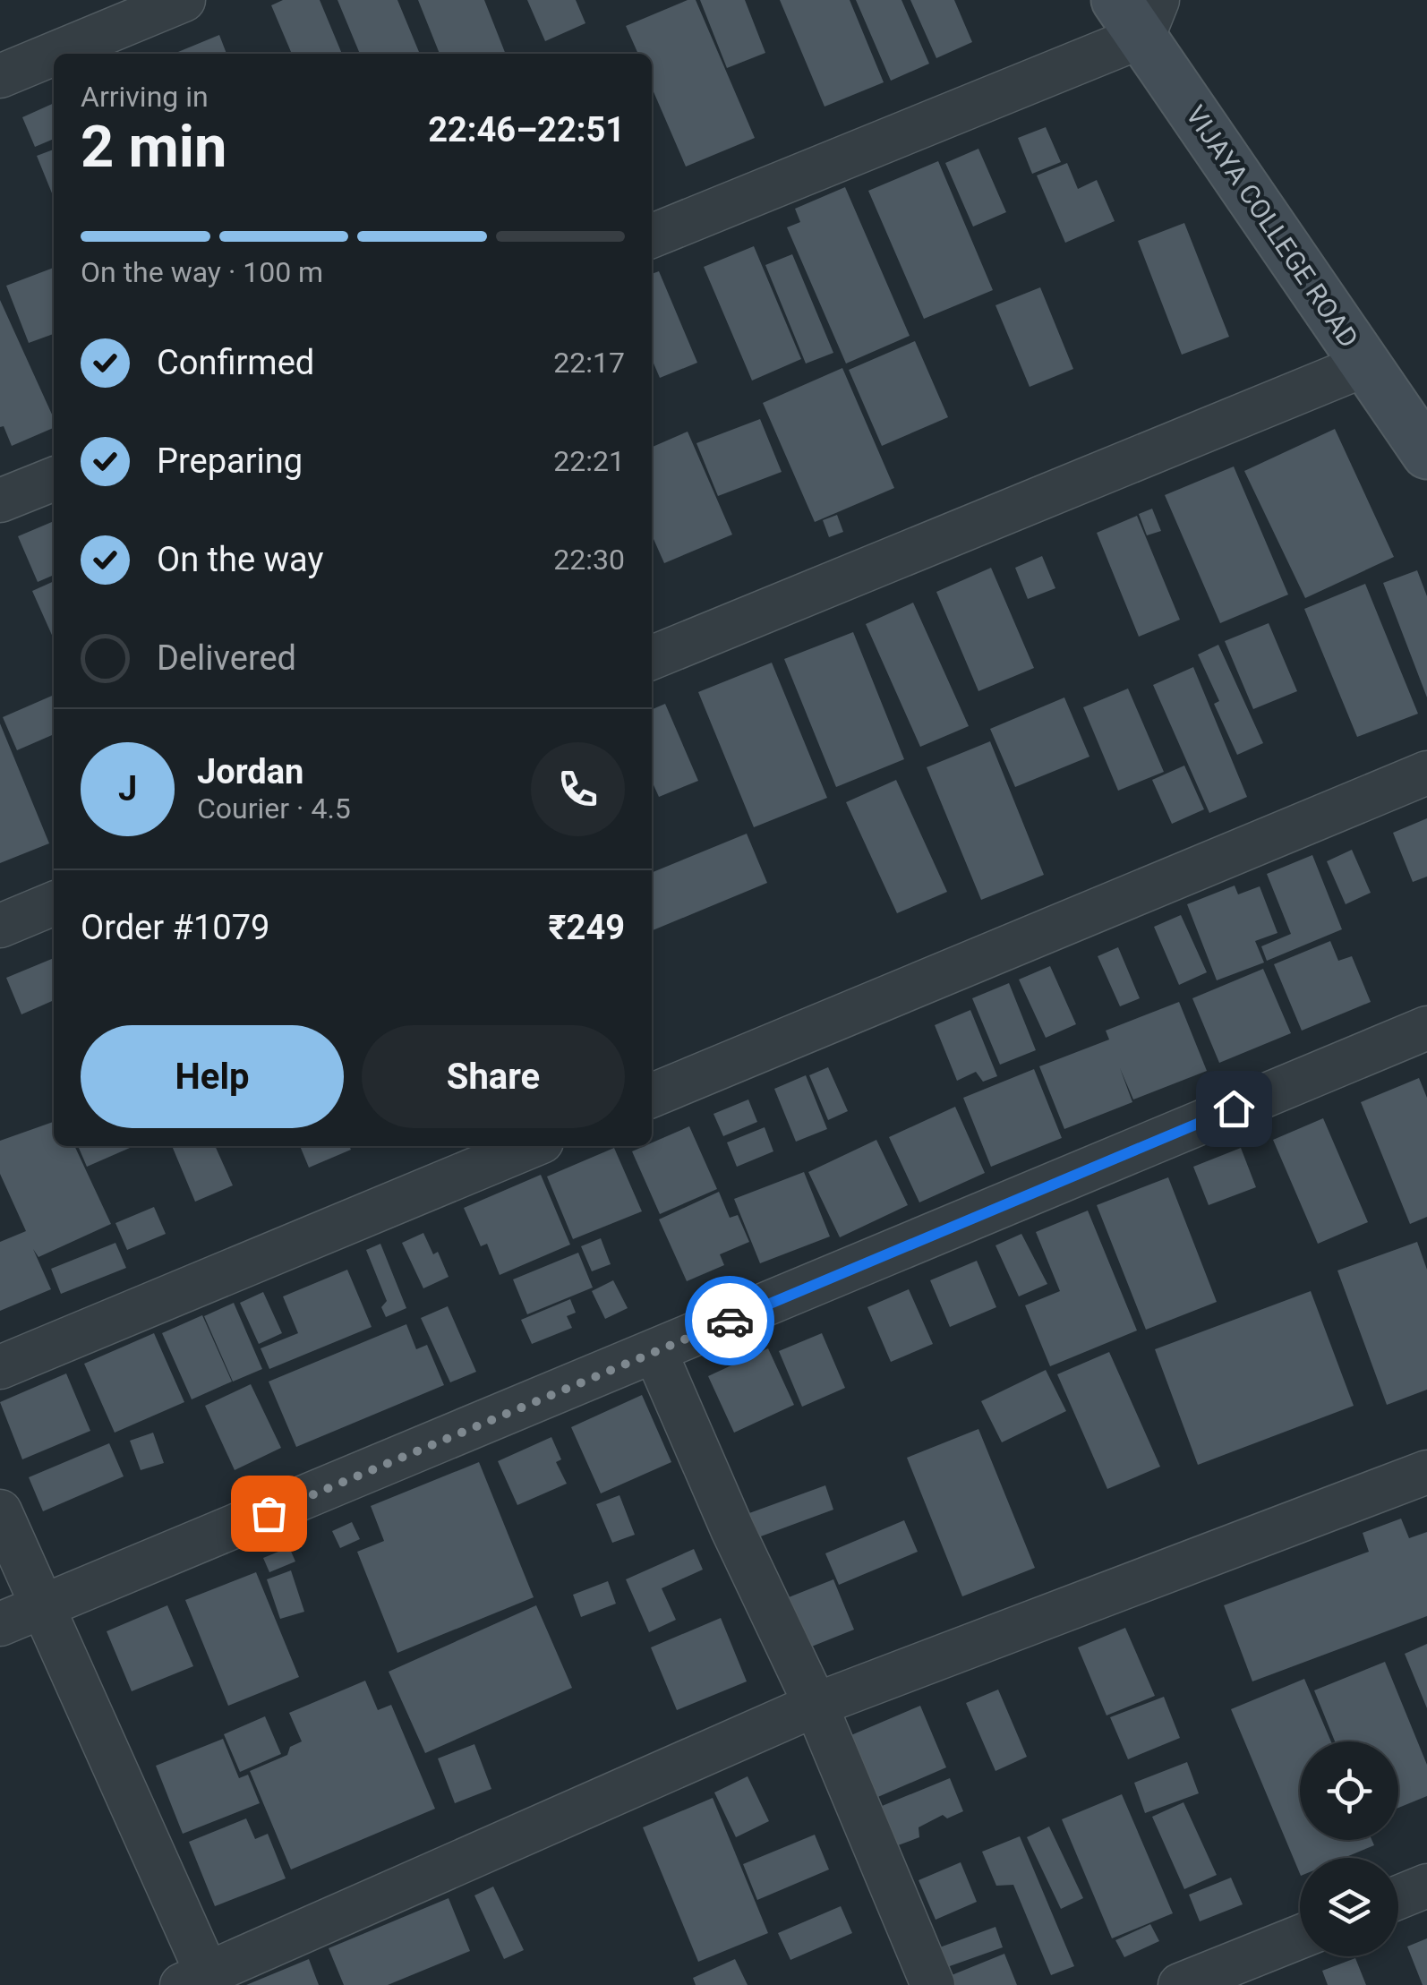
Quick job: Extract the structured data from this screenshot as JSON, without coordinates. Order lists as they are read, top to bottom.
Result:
{
  "streets": {
    "street": ["VIJAYA COLLEGE ROAD"]
  },
  "page": {
    "heading": ["2 min", "Arriving in", "22:46–22:51"],
    "panel": [
      "Jordan",
      "Courier · 4.5",
      "Order #1079",
      "₹249"
    ],
    "bar": "On the way · 100 m",
    "list": [
      ["Confirmed", "22:17"],
      ["Preparing", "22:21"],
      ["On the way", "22:30"],
      "Delivered"
    ],
    "round": "J",
    "buttons": ["Help", "Share"]
  }
}
